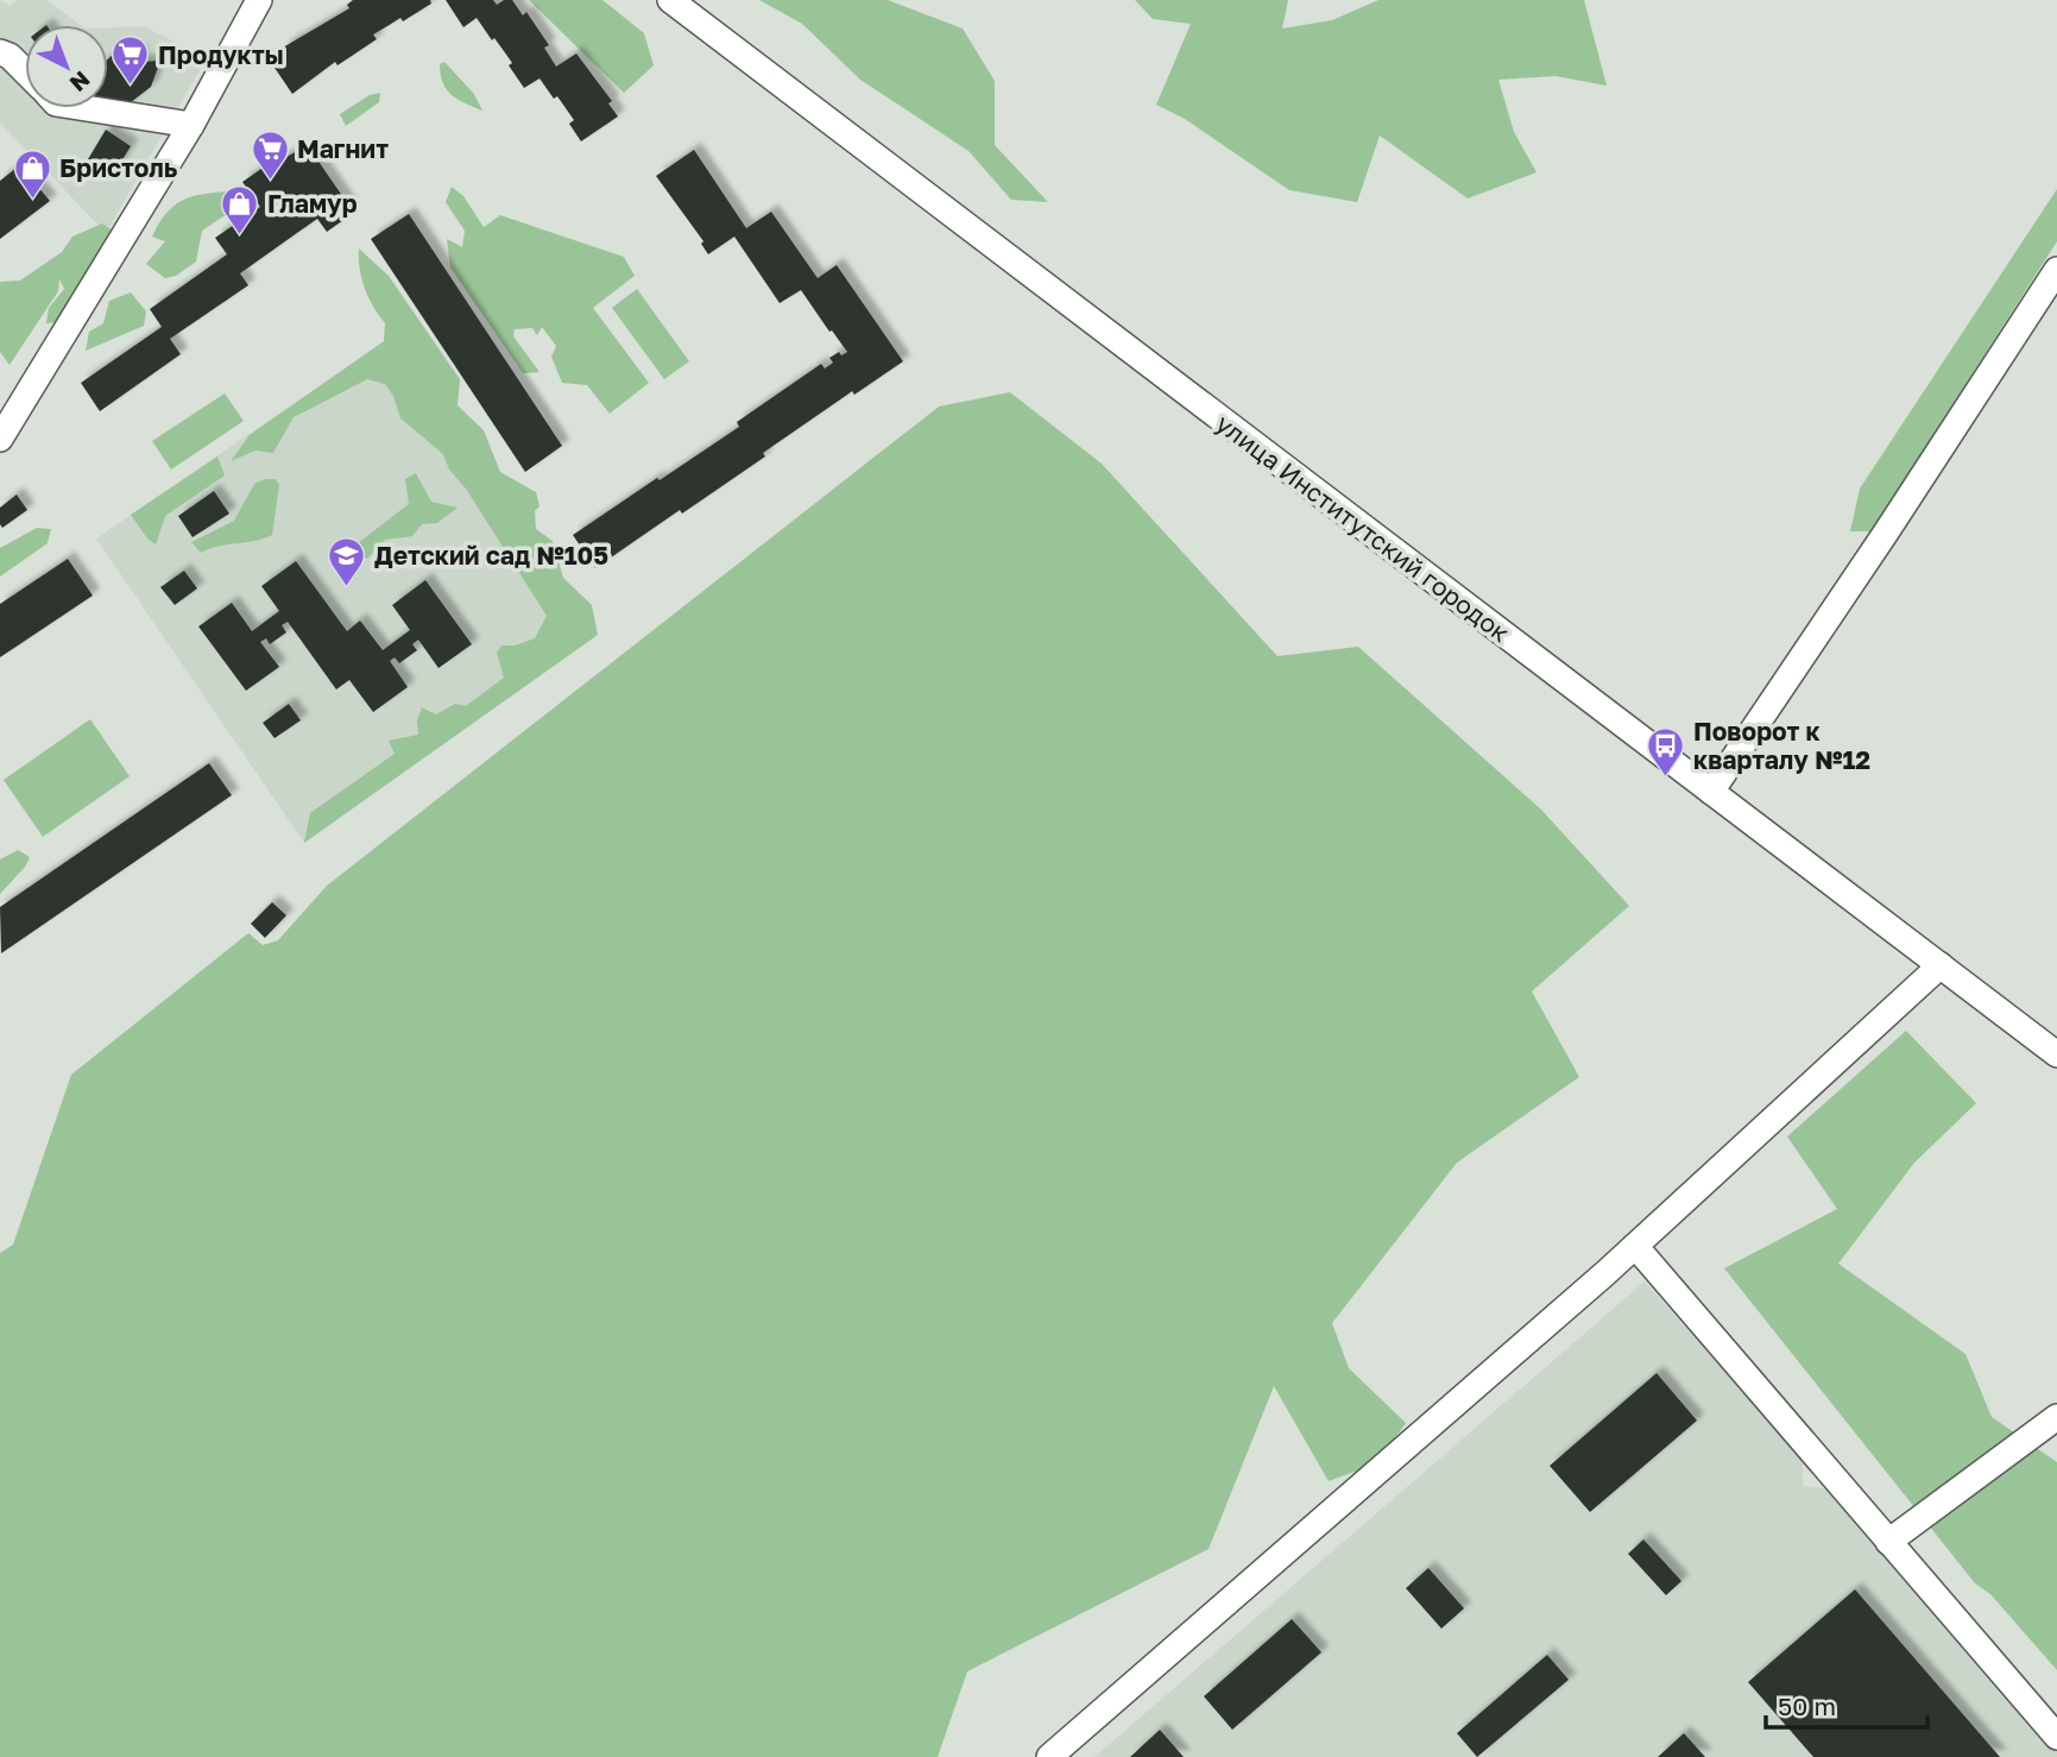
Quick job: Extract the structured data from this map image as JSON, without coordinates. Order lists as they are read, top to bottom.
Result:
{
  "streets": {
    "street": ["улица Институтский городок"]
  },
  "places": {
    "supermarket": ["Продукты", "Магнит"],
    "shop": ["Бристоль", "Гламур"],
    "school or university": ["Детский сад №105"],
    "bus stop": ["Поворот к кварталу №12"]
  },
  "scale_bar": "50 m",
  "north": "bottom right"
}
